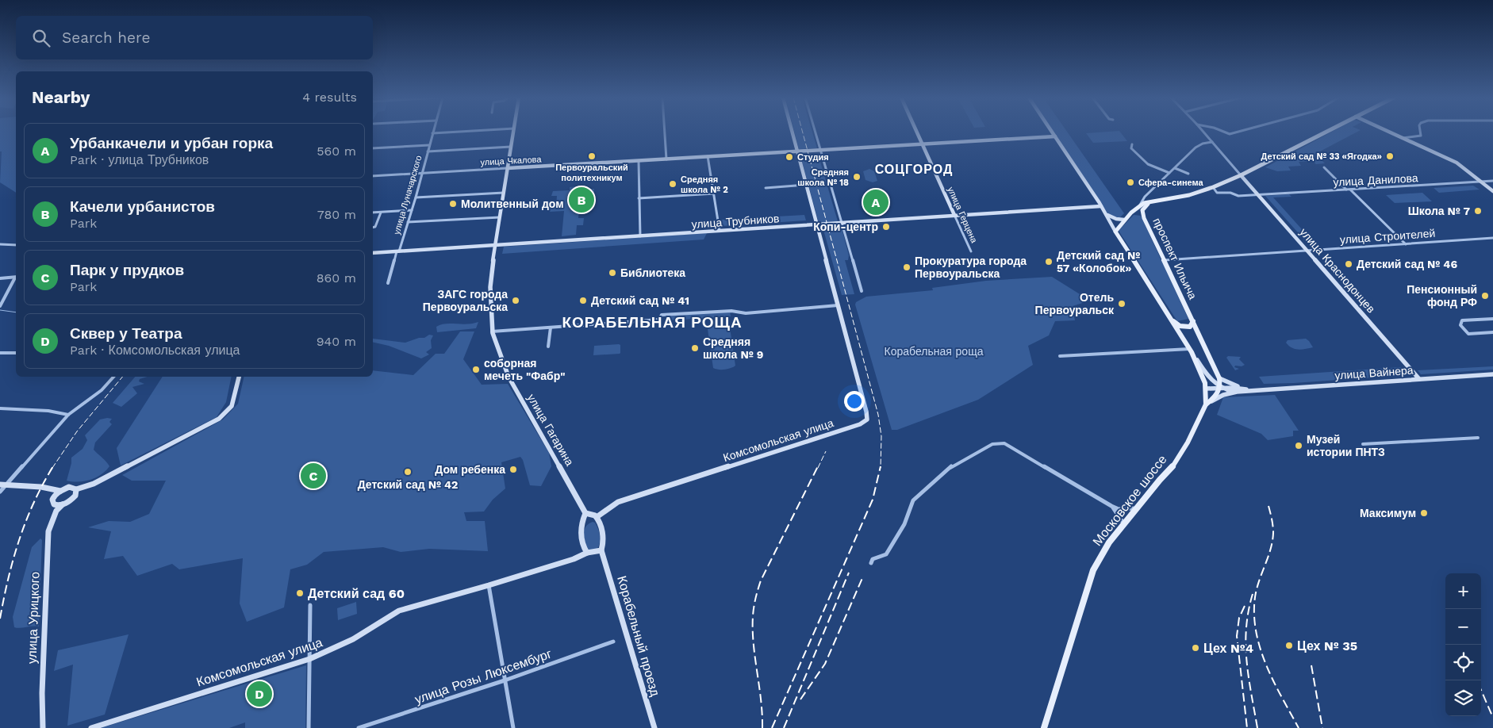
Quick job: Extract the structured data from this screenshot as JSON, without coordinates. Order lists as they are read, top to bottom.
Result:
{
  "streets": {
    "main road": ["проспект Ильича", "Московское шоссе"],
    "street": [
      "улица Чкалова",
      "улица Данилова",
      "улица Луначарского",
      "улица Герцена",
      "улица Трубников",
      "улица Строителей",
      "улица Краснодонцев",
      "улица Вайнера",
      "улица Гагарина",
      "Комсомольская улица",
      "улица Урицкого",
      "Корабельный проезд",
      "улица Розы Люксембург"
    ]
  },
  "crossings": [
    ["улица Чкалова", "улица Луначарского"],
    ["улица Чкалова", "улица Герцена"],
    ["улица Чкалова", "улица Гагарина"],
    ["улица Чкалова", "Комсомольская улица"],
    ["улица Данилова", "улица Краснодонцев"],
    ["улица Луначарского", "улица Трубников"],
    ["улица Герцена", "улица Трубников"],
    ["улица Трубников", "улица Гагарина"],
    ["улица Трубников", "Комсомольская улица"],
    ["улица Строителей", "проспект Ильича"],
    ["улица Строителей", "улица Краснодонцев"],
    ["проспект Ильича", "улица Вайнера"],
    ["улица Краснодонцев", "улица Вайнера"],
    ["улица Вайнера", "Московское шоссе"],
    ["Комсомольская улица", "Корабельный проезд"]
  ],
  "districts": ["СОЦГОРОД", "КОРАБЕЛЬНАЯ РОЩА"],
  "parks": ["Корабельная роща"],
  "places": [
    "Первоуральский политехникум",
    "Детский сад № 33 «Ягодка»",
    "Студия",
    "Средняя школа № 18",
    "Сфера-синема",
    "Средняя школа № 2",
    "Молитвенный дом",
    "Школа № 7",
    "Копи-центр",
    "Детский сад № 57 «Колобок»",
    "Детский сад № 46",
    "Прокуратура города Первоуральска",
    "Библиотека",
    "Пенсионный фонд РФ",
    "ЗАГС города Первоуральска",
    "Детский сад № 41",
    "Отель Первоуральск",
    "Средняя школа № 9",
    "соборная мечеть \"Фабр\"",
    "Музей истории ПНТЗ",
    "Дом ребенка",
    "Детский сад № 42",
    "Максимум",
    "Детский сад 60",
    "Цех № 35",
    "Цех №4"
  ],
  "page": {
    "search": "Search here",
    "heading": ["Nearby", "4 results"],
    "list": [
      {
        "mark": "A",
        "name": "Урбанкачели и урбан горка",
        "note": "Park · улица Трубников",
        "value": "560 m"
      },
      {
        "mark": "B",
        "name": "Качели урбанистов",
        "note": "Park",
        "value": "780 m"
      },
      {
        "mark": "C",
        "name": "Парк у прудков",
        "note": "Park",
        "value": "860 m"
      },
      {
        "mark": "D",
        "name": "Сквер у Театра",
        "note": "Park · Комсомольская улица",
        "value": "940 m"
      }
    ],
    "pins": [
      "B",
      "A",
      "C",
      "D"
    ],
    "map_buttons": ["+", "−"]
  }
}
